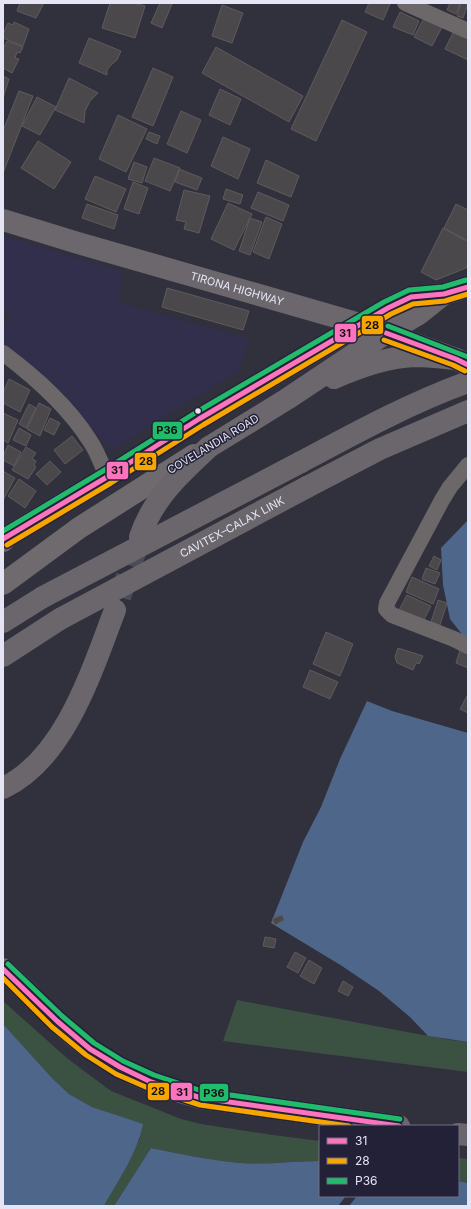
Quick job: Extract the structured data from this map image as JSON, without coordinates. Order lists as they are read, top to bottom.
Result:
{
  "streets": {
    "highway": ["CAVITEX–CALAX LINK"],
    "main road": ["TIRONA HIGHWAY", "COVELANDIA ROAD"]
  },
  "crossings": [
    ["TIRONA HIGHWAY", "COVELANDIA ROAD"]
  ],
  "lines": ["transit line P36", "transit line 31", "transit line 28"],
  "legend": ["31", "28", "P36"]
}
